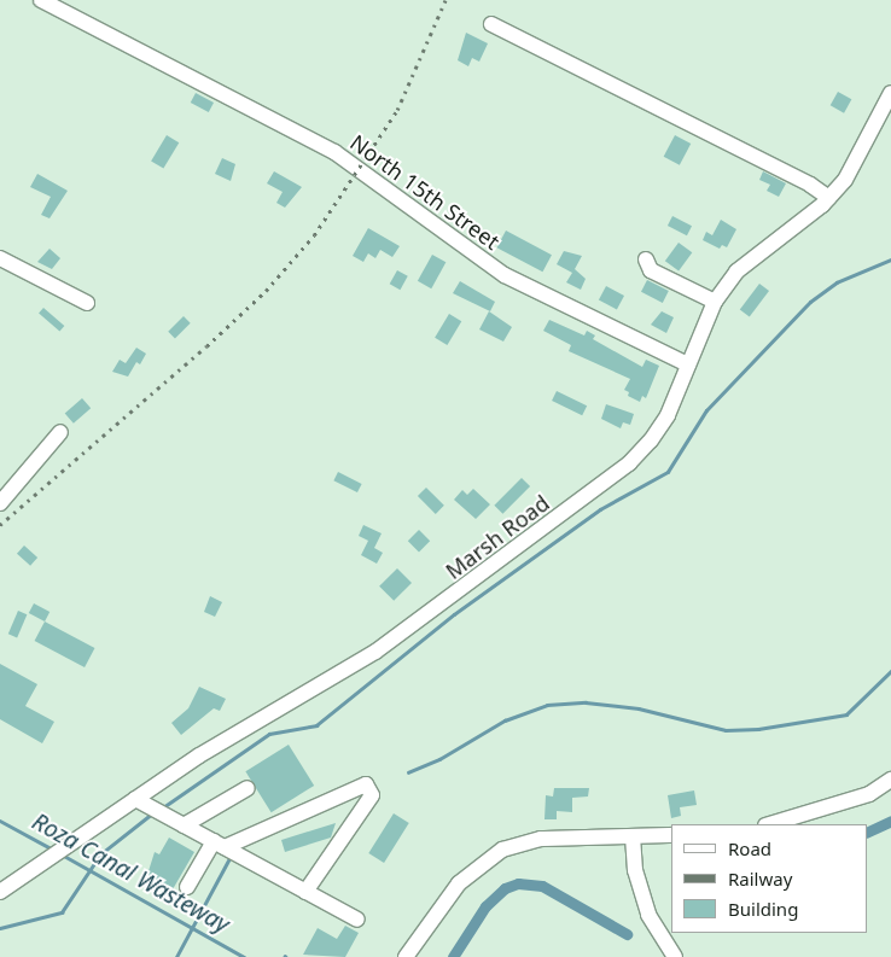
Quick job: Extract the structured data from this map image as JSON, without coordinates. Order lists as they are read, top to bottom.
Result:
{
  "streets": {
    "street": ["North 15th Street", "Marsh Road"]
  },
  "crossings": [
    ["North 15th Street", "Marsh Road"]
  ],
  "water": ["Roza Canal Wasteway"],
  "legend": ["Road", "Railway", "Building"]
}
